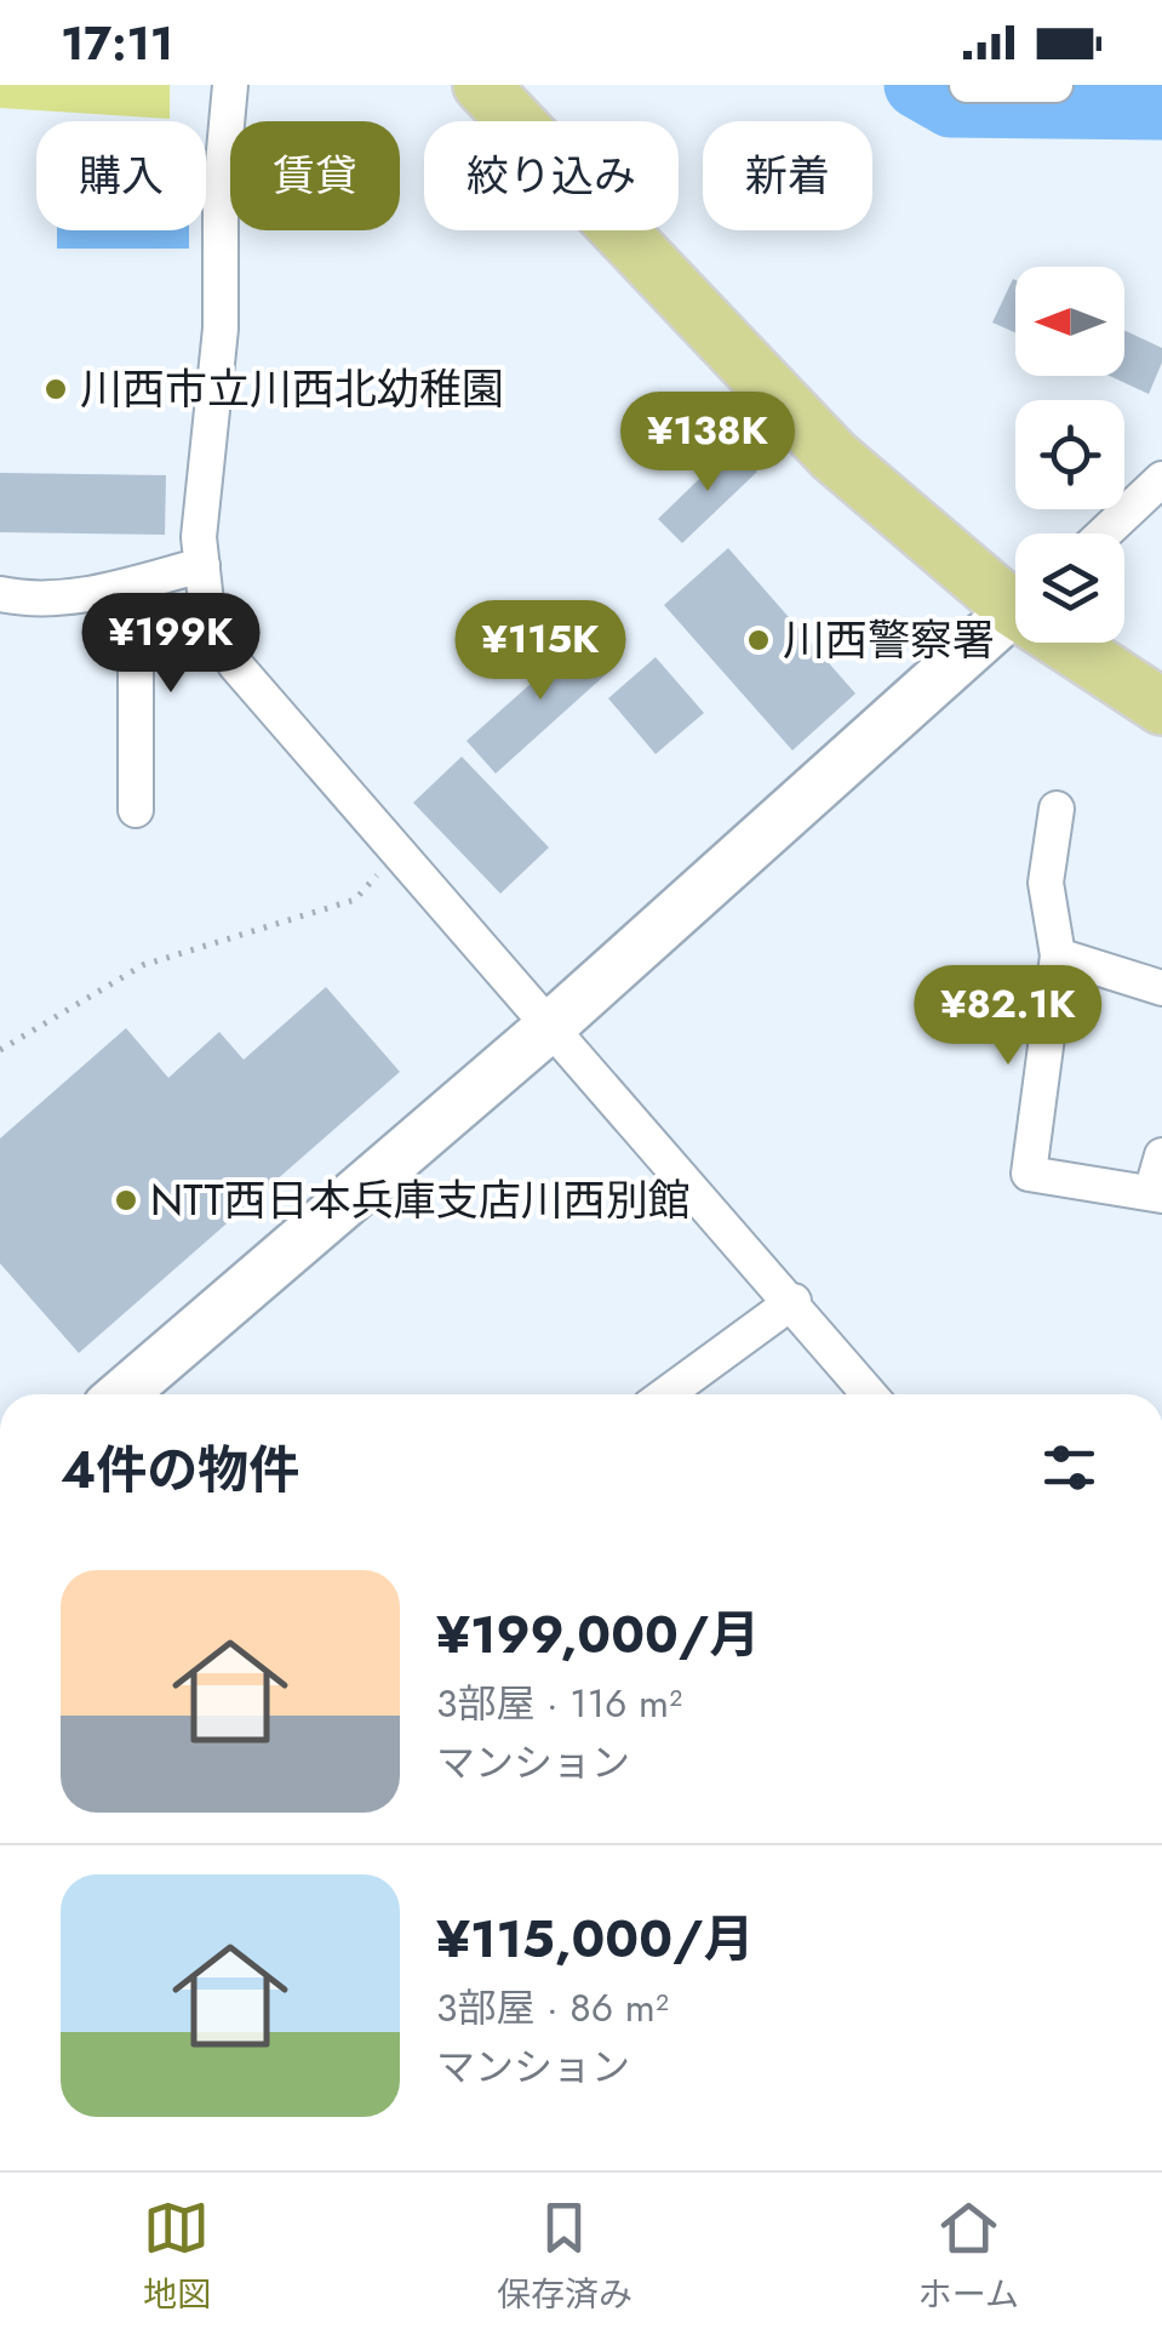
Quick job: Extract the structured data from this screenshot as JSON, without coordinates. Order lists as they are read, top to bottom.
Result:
{
  "places": ["川西市立川西北幼稚園", "川西警察署", "NTT西日本兵庫支店川西別館"],
  "north": "left",
  "page": {
    "status": "17:11",
    "chip": [
      "購入",
      "賃貸",
      "絞り込み",
      "新着"
    ],
    "price": [
      "¥138K",
      "¥199K",
      "¥115K",
      "¥82.1K"
    ],
    "heading": "4件の物件",
    "list": [
      {
        "name": "¥199,000/月",
        "note": "3部屋 · 116 m² · マンション"
      },
      {
        "name": "¥115,000/月",
        "note": "3部屋 · 86 m² · マンション"
      }
    ],
    "tabs": ["地図", "保存済み", "ホーム"]
  }
}
